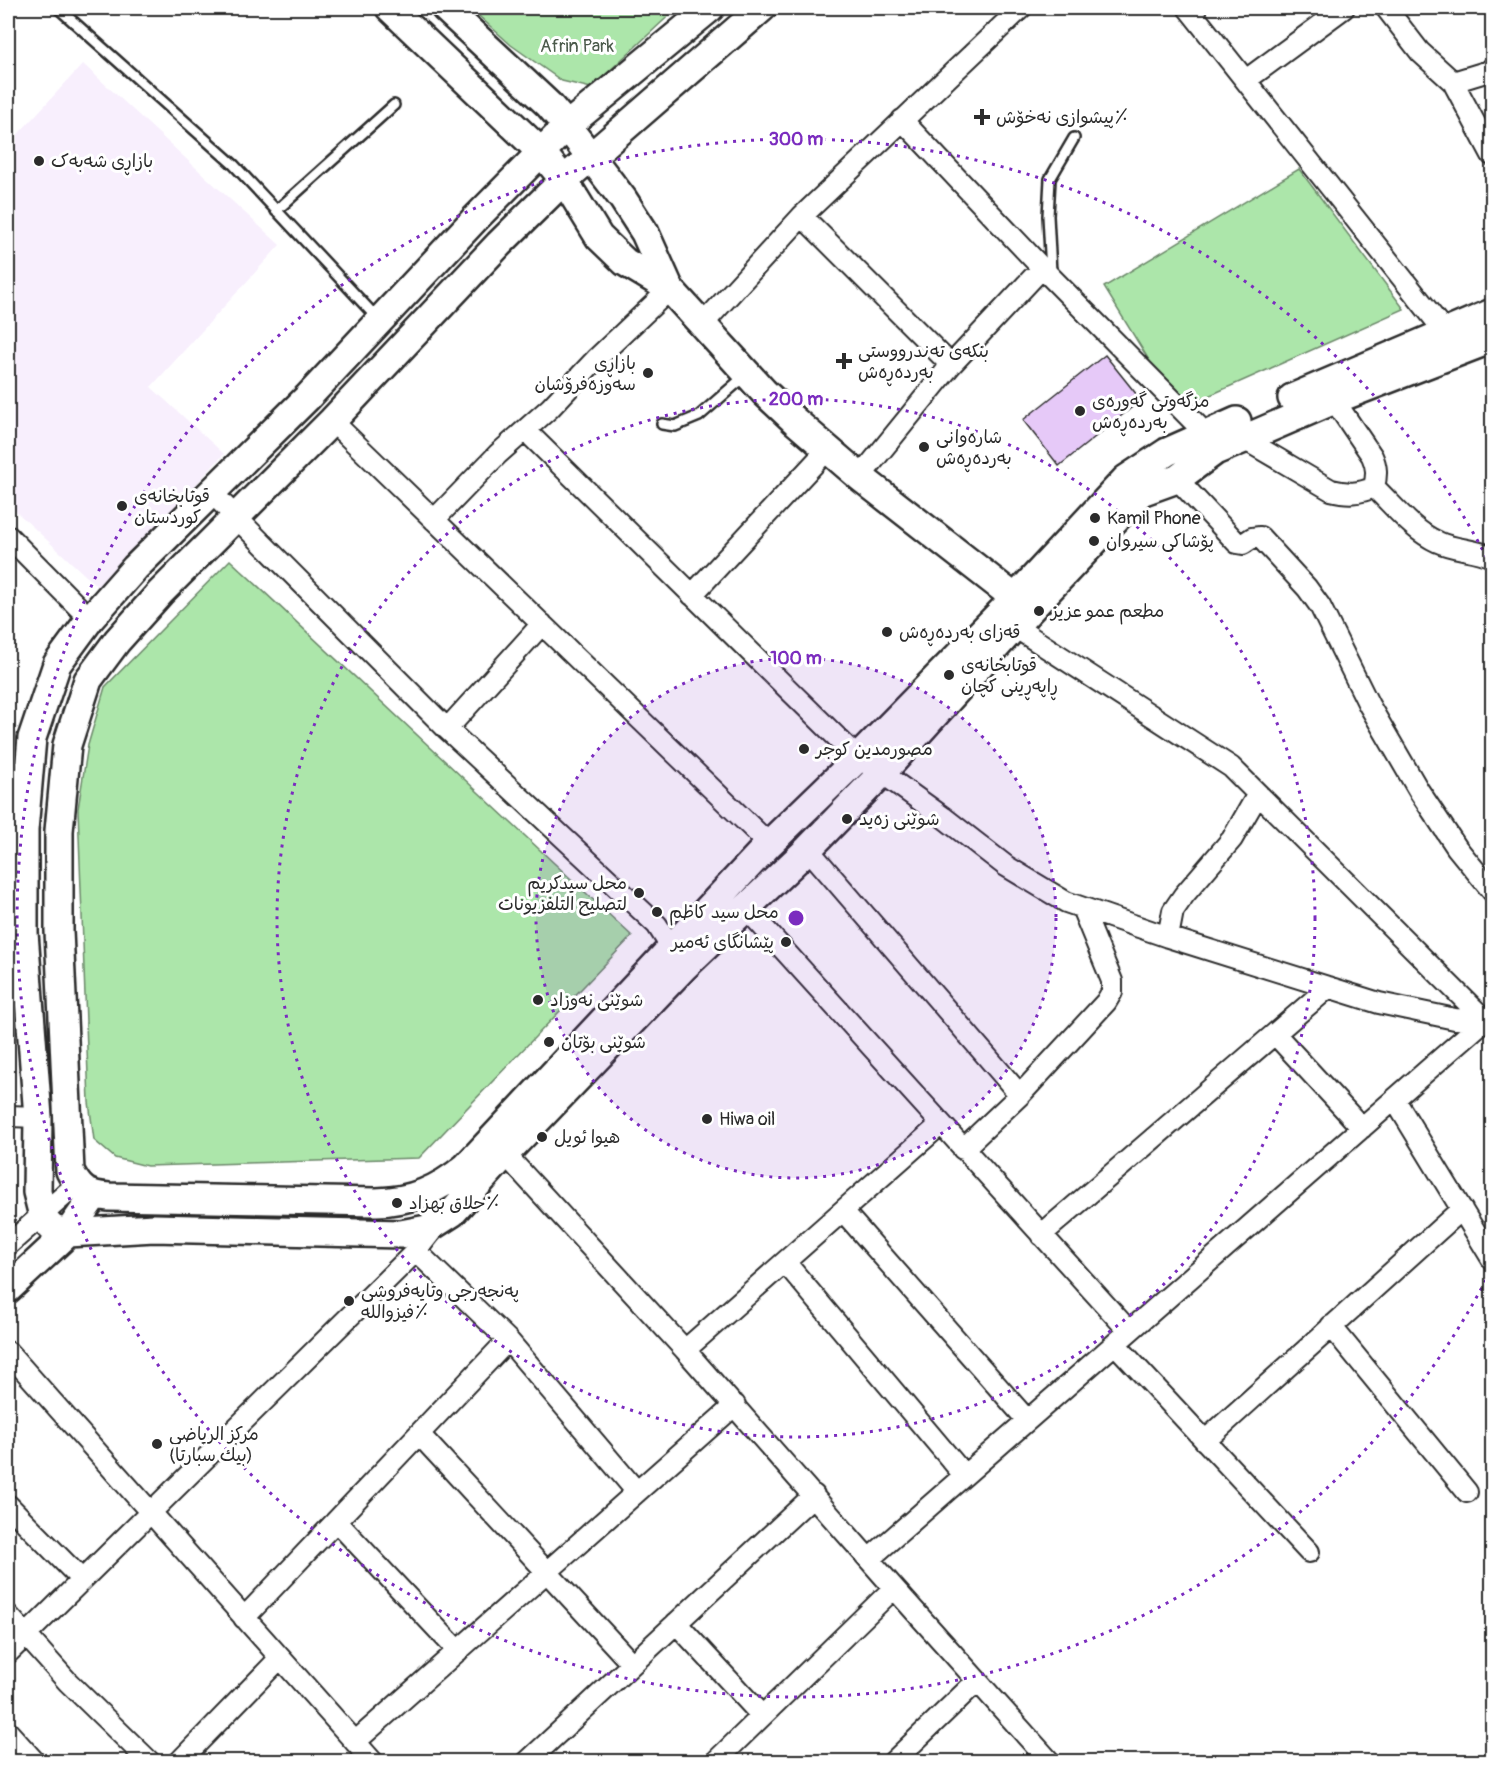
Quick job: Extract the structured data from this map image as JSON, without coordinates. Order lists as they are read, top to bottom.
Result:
{
  "parks": ["Afrin Park"],
  "places": {
    "health": ["پیشوازی نەخۆش٪", "بنکەی تەندرووستی بەردەڕەش"],
    "other": [
      "بازاڕی شەبەک",
      "بازاڕی سەوزەفرۆشان",
      "مزگەوتی گەورەی بەردەڕەش",
      "شارەوانی بەردەڕەش",
      "قوتابخانەی کوردستان",
      "Kamil Phone",
      "پۆشاکی سیروان",
      "مطعم عمو عزيز",
      "قەزای بەردەڕەش",
      "قوتابخانەی ڕاپەڕینی کچان",
      "مصورمدین كوجر",
      "شوێنی زەید",
      "محل سيدكريم لتصليح التلفزيونات",
      "محل سيد كاظم",
      "پێشانگای ئەمیر",
      "شوێنی نەوزاد",
      "شوێنی بۆتان",
      "Hiwa oil",
      "هيوا ئويل",
      "حلاق بهزاد٪",
      "پەنجەرجی وتایەفروشی فیزواللە٪",
      "مركز الرياضي (بيك سبارتا)"
    ]
  },
  "rings": ["300 m", "200 m", "100 m"]
}
